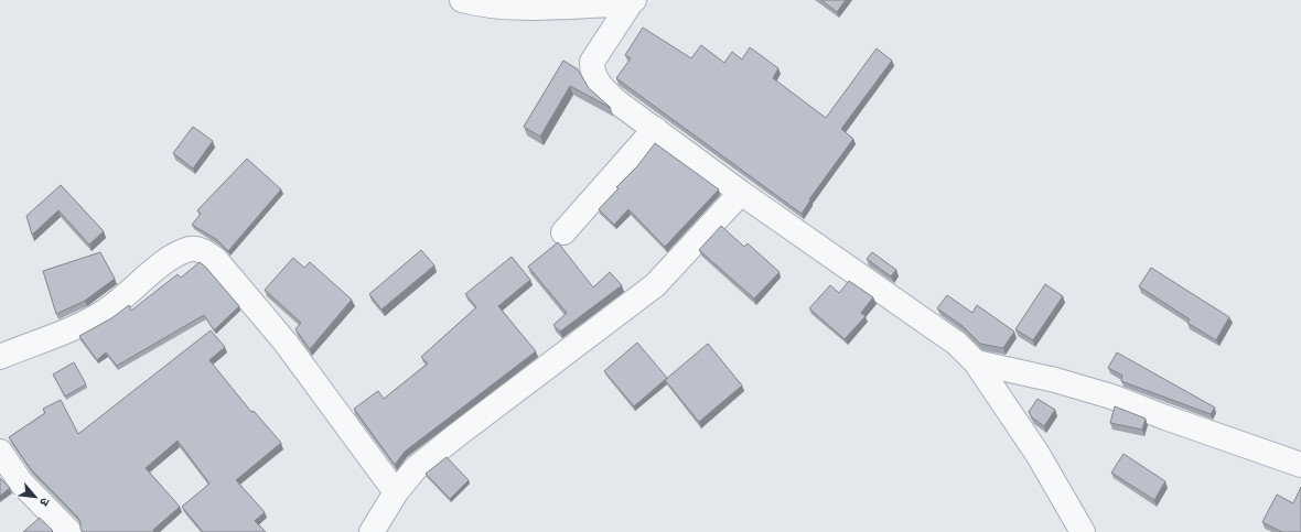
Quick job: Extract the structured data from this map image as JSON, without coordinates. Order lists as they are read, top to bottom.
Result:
{
  "north": "bottom right"
}
